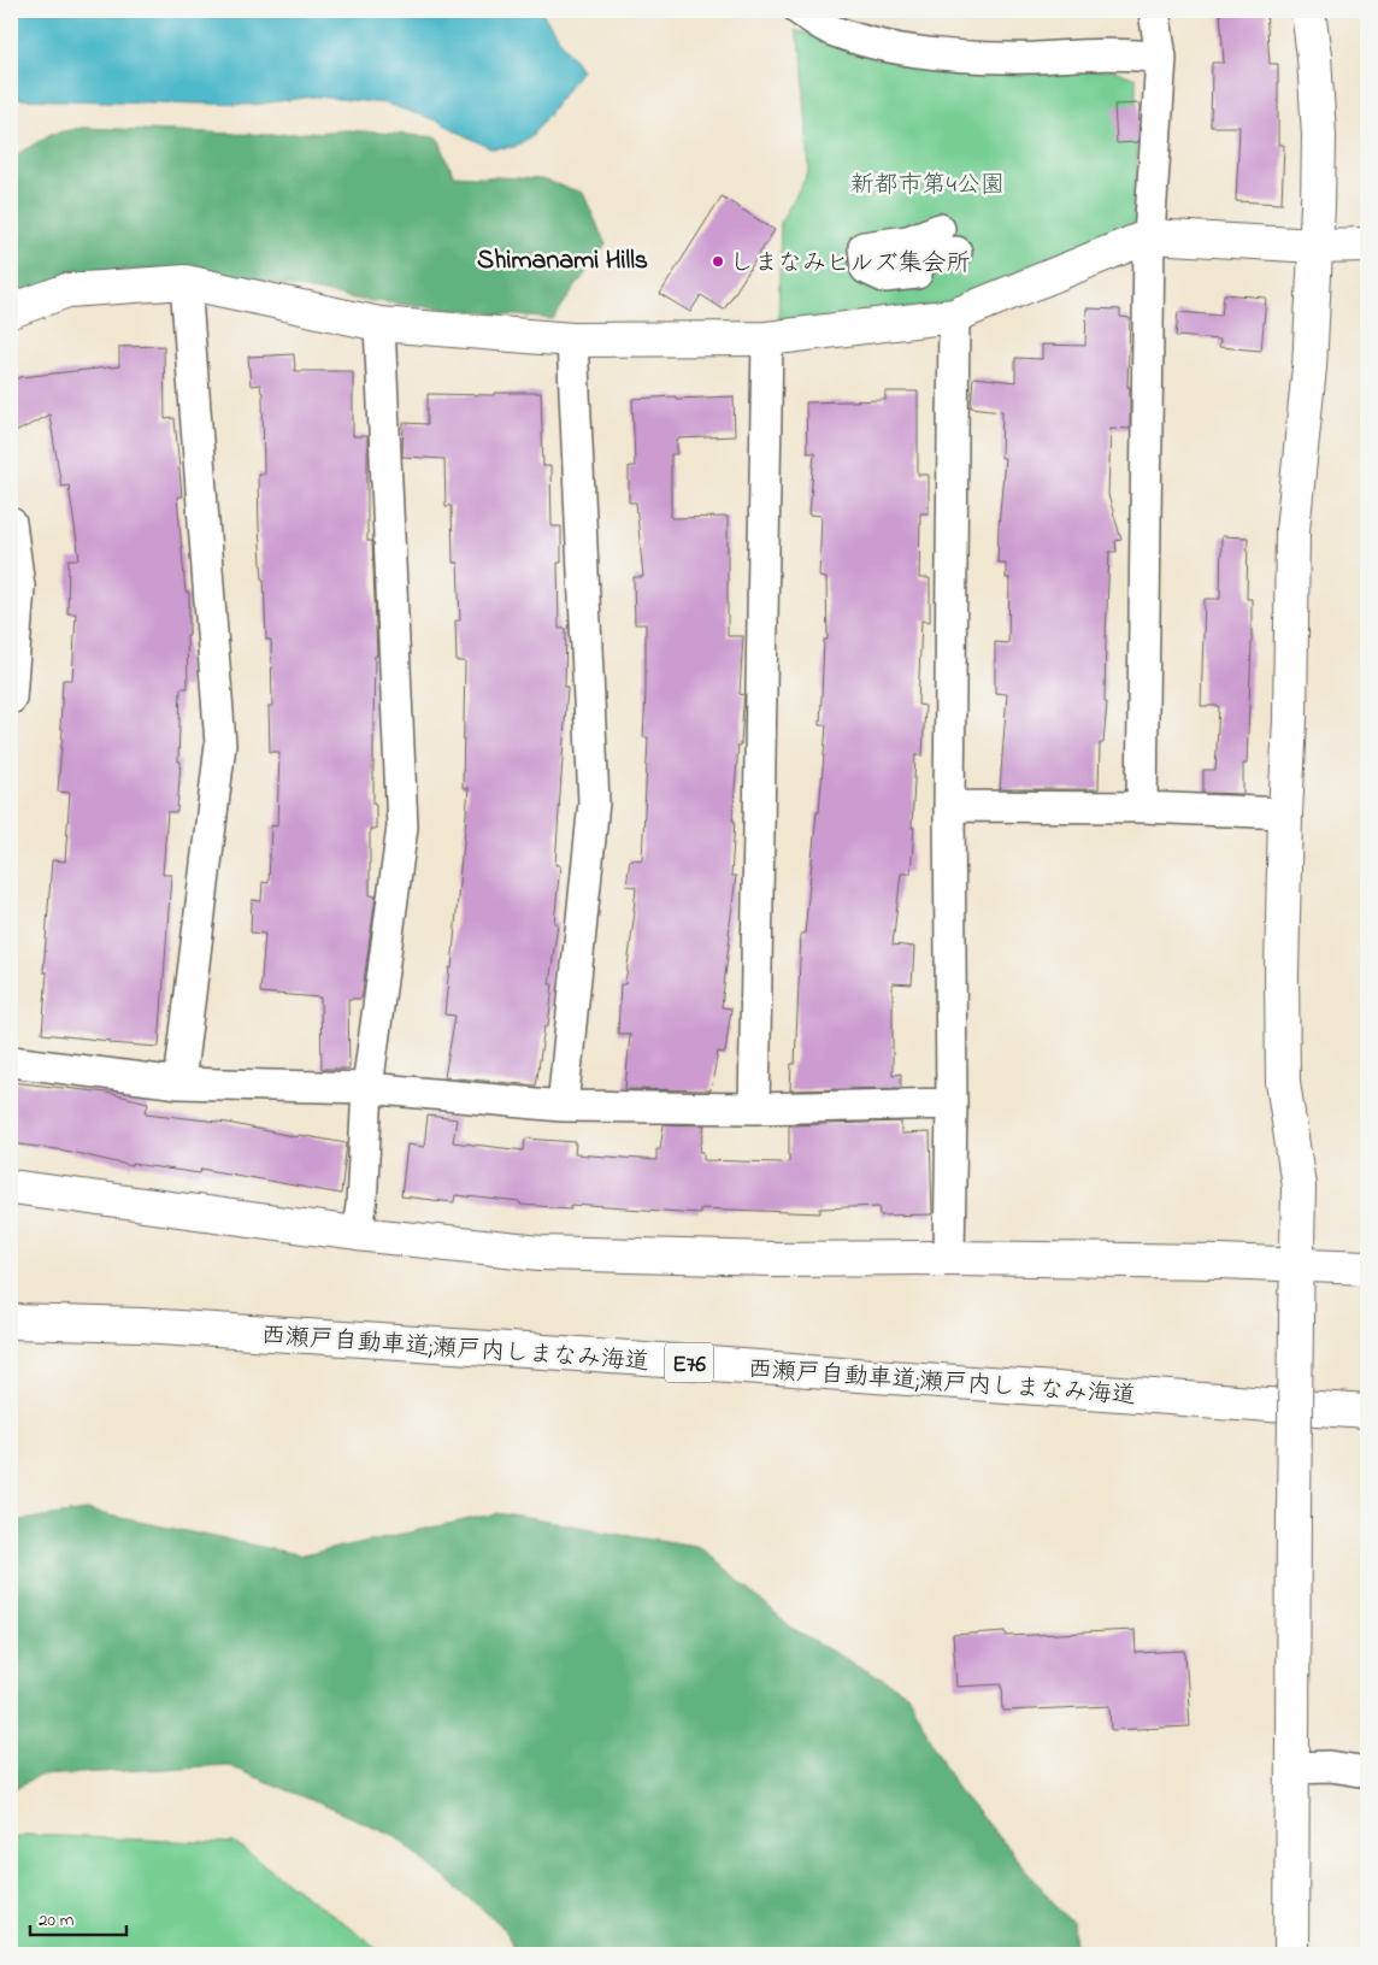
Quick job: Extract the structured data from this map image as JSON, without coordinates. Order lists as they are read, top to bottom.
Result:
{
  "streets": {
    "main road": ["西瀬戸自動車道;瀬戸内しまなみ海道", "E76"]
  },
  "districts": ["Shimanami Hills"],
  "parks": ["新都市第4公園"],
  "places": ["しまなみヒルズ集会所"],
  "scale_bar": "20 m"
}
